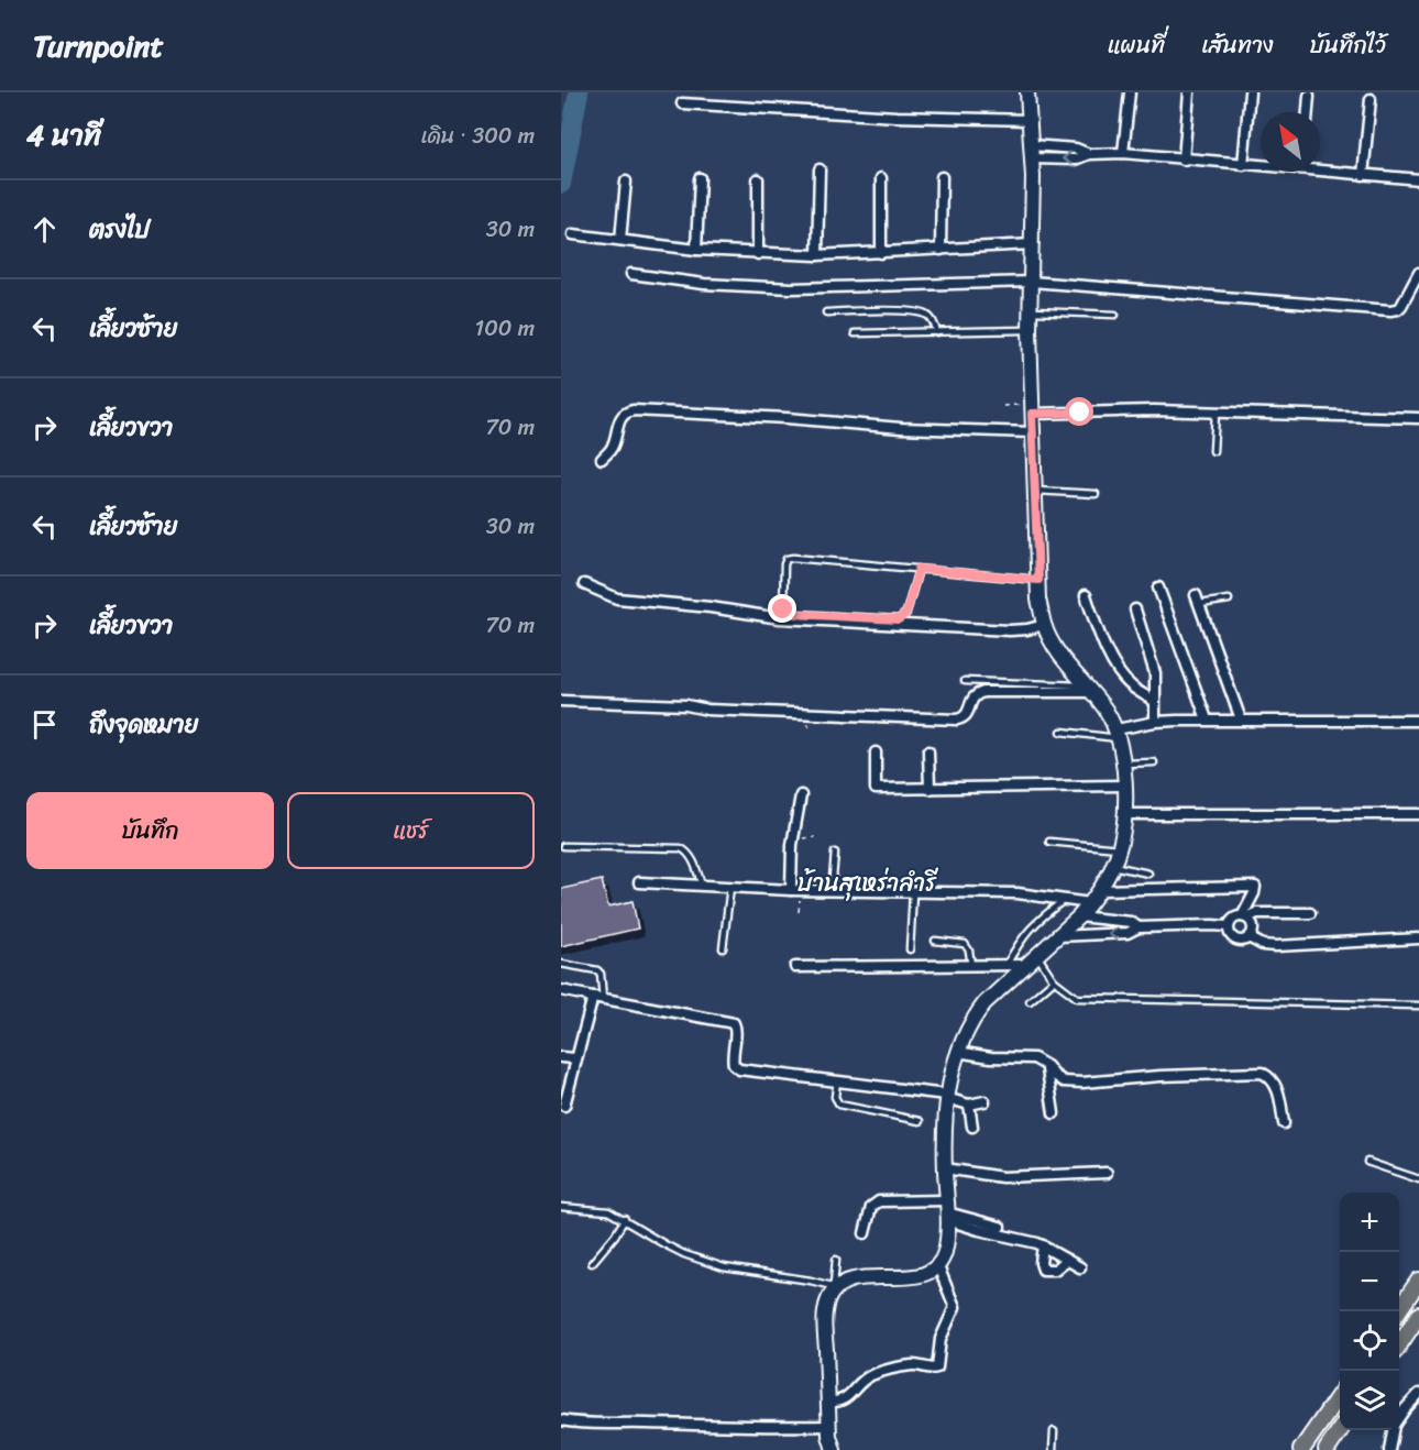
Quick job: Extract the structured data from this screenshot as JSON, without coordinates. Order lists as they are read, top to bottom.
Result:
{
  "districts": ["บ้านสุเหร่าลำรี"],
  "north": "top left",
  "page": {
    "header": "Turnpoint",
    "nav": ["แผนที่", "เส้นทาง", "บันทึกไว้"],
    "heading": ["4 นาที", "เดิน · 300 m"],
    "list": [
      ["ตรงไป", "30 m"],
      ["เลี้ยวซ้าย", "100 m"],
      ["เลี้ยวขวา", "70 m"],
      ["เลี้ยวซ้าย", "30 m"],
      ["เลี้ยวขวา", "70 m"],
      "ถึงจุดหมาย"
    ],
    "buttons": ["บันทึก", "แชร์"],
    "map_buttons": ["+", "−"]
  }
}
